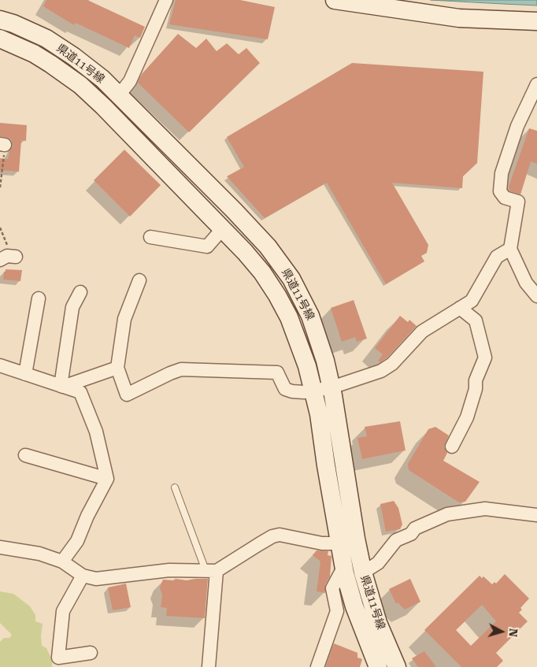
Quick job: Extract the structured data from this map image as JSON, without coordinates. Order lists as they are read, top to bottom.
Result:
{
  "streets": {
    "main road": ["県道11号線"]
  },
  "north": "right"
}
